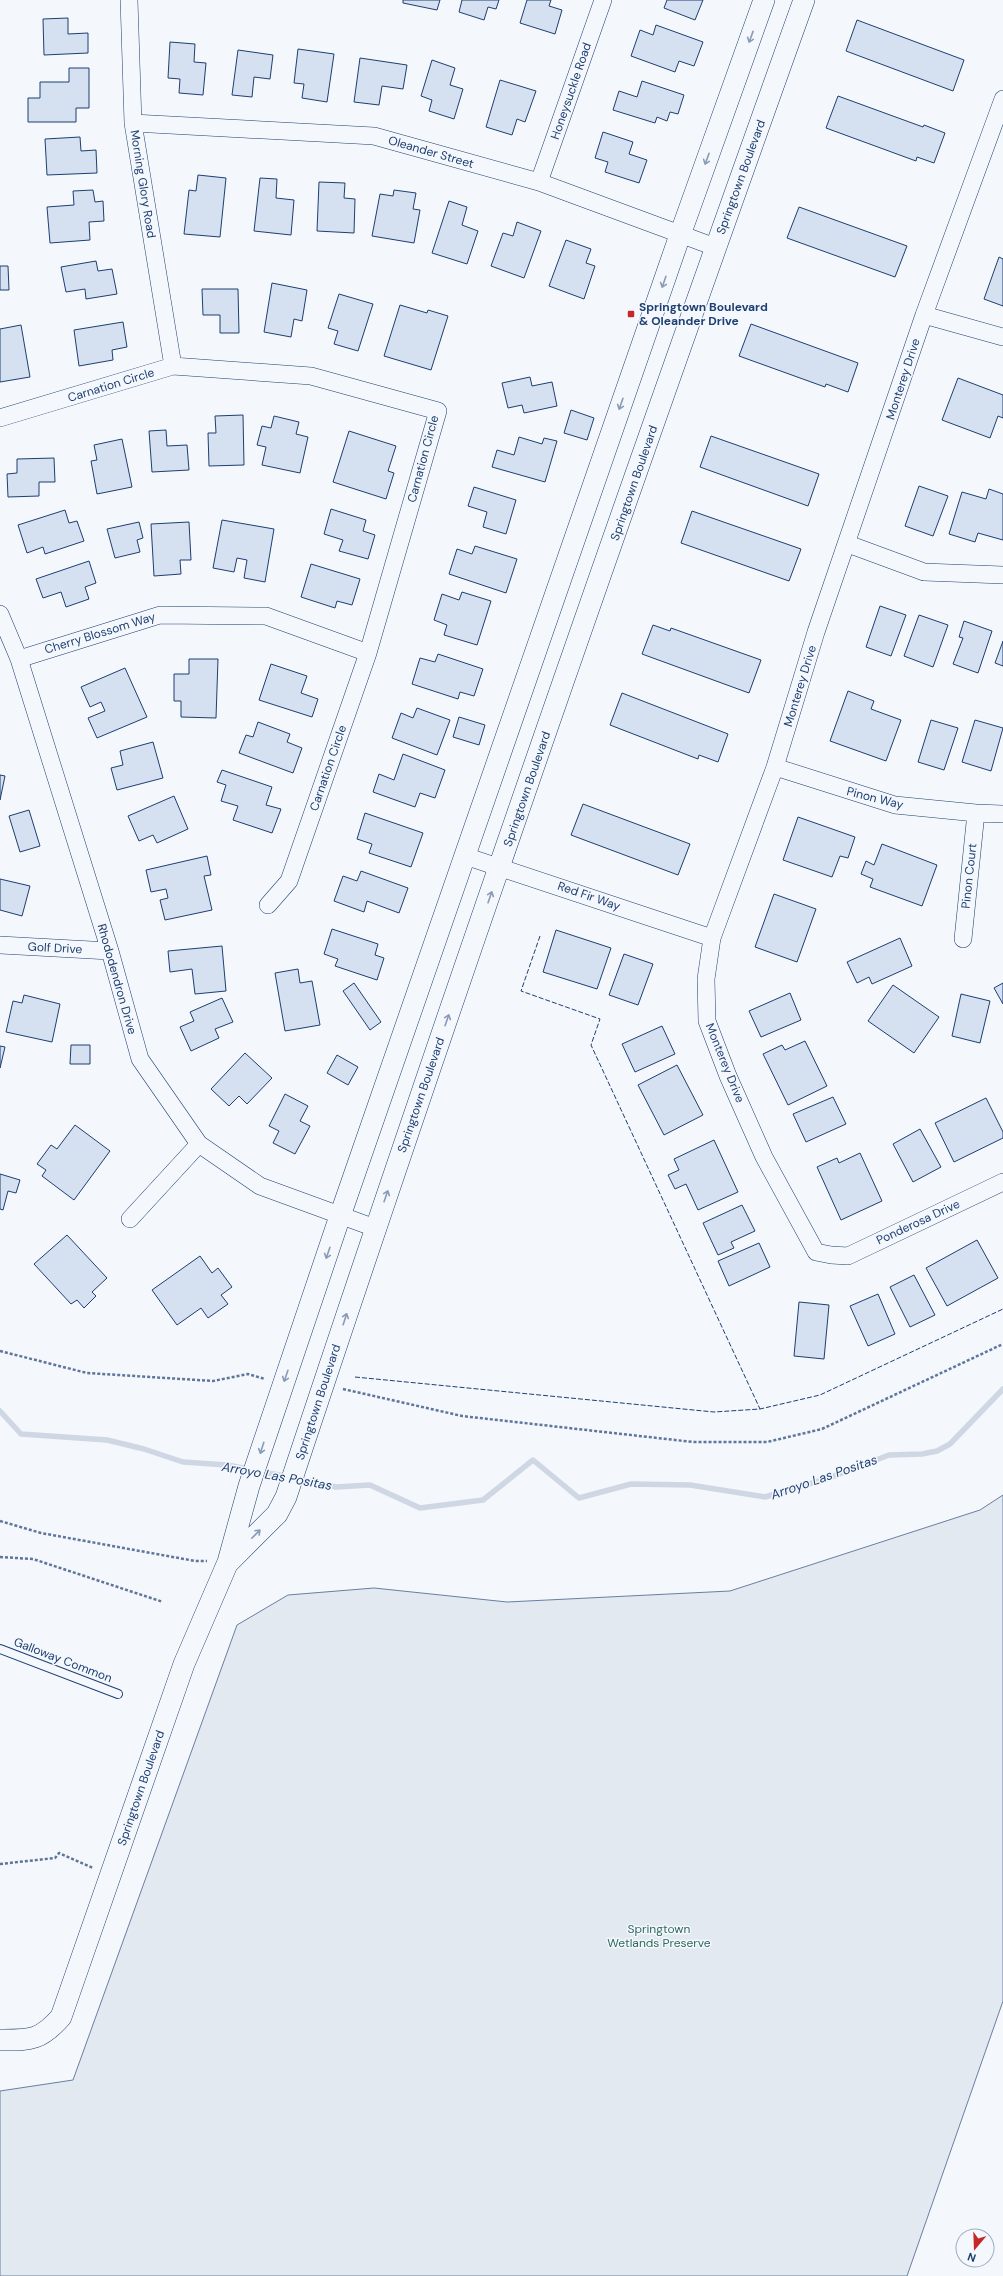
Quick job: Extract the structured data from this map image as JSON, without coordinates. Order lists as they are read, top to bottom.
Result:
{
  "streets": {
    "street": [
      "Honeysuckle Road",
      "Oleander Street",
      "Springtown Boulevard",
      "Morning Glory Road",
      "Monterey Drive",
      "Carnation Circle",
      "Cherry Blossom Way",
      "Pinon Way",
      "Pinon Court",
      "Red Fir Way",
      "Golf Drive",
      "Rhododendron Drive",
      "Ponderosa Drive"
    ],
    "lane": ["Galloway Common"]
  },
  "crossings": [
    ["Honeysuckle Road", "Oleander Street"],
    ["Oleander Street", "Springtown Boulevard"],
    ["Oleander Street", "Morning Glory Road"],
    ["Springtown Boulevard", "Red Fir Way"],
    ["Springtown Boulevard", "Rhododendron Drive"],
    ["Morning Glory Road", "Carnation Circle"],
    ["Monterey Drive", "Pinon Way"],
    ["Monterey Drive", "Red Fir Way"],
    ["Monterey Drive", "Ponderosa Drive"],
    ["Carnation Circle", "Cherry Blossom Way"],
    ["Cherry Blossom Way", "Rhododendron Drive"],
    ["Pinon Way", "Pinon Court"],
    ["Golf Drive", "Rhododendron Drive"]
  ],
  "water": ["Arroyo Las Positas"],
  "parks": ["Springtown Wetlands Preserve"],
  "places": {
    "transit": ["Springtown Boulevard & Oleander Drive"]
  },
  "north": "bottom"
}
